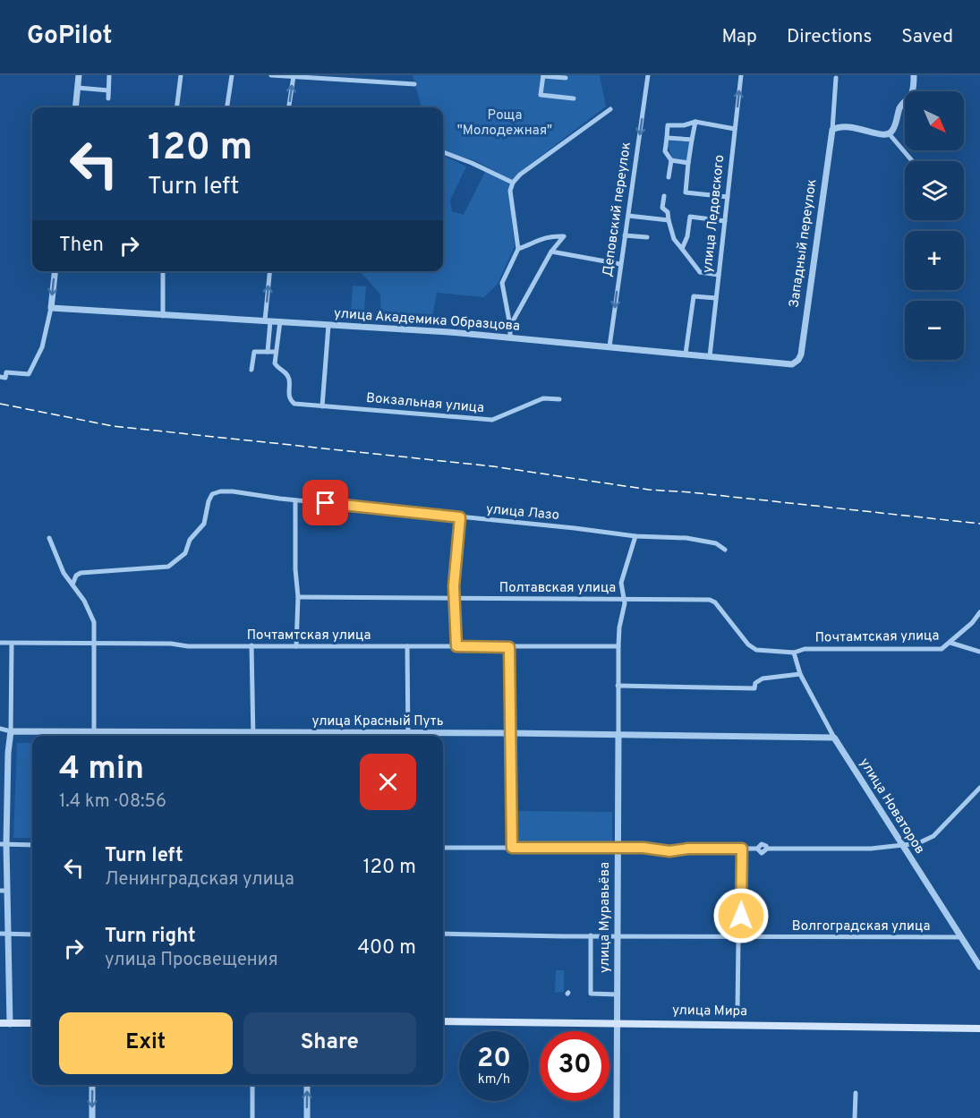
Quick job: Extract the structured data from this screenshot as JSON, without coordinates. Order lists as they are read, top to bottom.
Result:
{
  "streets": {
    "main road": ["улица Мира"],
    "street": [
      "Деповский переулок",
      "улица Ледовского",
      "Западный переулок",
      "улица Академика Образцова",
      "Вокзальная улица",
      "улица Лазо",
      "Полтавская улица",
      "Почтамтская улица",
      "улица Красный Путь",
      "улица Новаторов",
      "улица Муравьёва",
      "Волгоградская улица"
    ]
  },
  "crossings": [
    ["Деповский переулок", "улица Академика Образцова"],
    ["улица Ледовского", "улица Академика Образцова"],
    ["Западный переулок", "улица Академика Образцова"],
    ["улица Лазо", "улица Муравьёва"],
    ["Полтавская улица", "Почтамтская улица"],
    ["Полтавская улица", "улица Новаторов"],
    ["Полтавская улица", "улица Муравьёва"],
    ["Почтамтская улица", "улица Новаторов"],
    ["Почтамтская улица", "улица Муравьёва"],
    ["улица Красный Путь", "улица Новаторов"],
    ["улица Красный Путь", "улица Муравьёва"],
    ["улица Новаторов", "Волгоградская улица"],
    ["улица Муравьёва", "Волгоградская улица"],
    ["улица Муравьёва", "улица Мира"]
  ],
  "one_way": ["Деповский переулок"],
  "parks": ["Роща \"Молодежная\""],
  "north": "bottom right",
  "page": {
    "header": "GoPilot",
    "nav": ["Map", "Directions", "Saved"],
    "map_buttons": ["+", "−"],
    "turn": ["120 m", "Turn left"],
    "then": "Then",
    "heading": ["4 min", "1.4 km · 08:56"],
    "list": [
      {
        "name": "Turn left",
        "note": "Ленинградская улица",
        "value": "120 m"
      },
      {
        "name": "Turn right",
        "note": "улица Просвещения",
        "value": "400 m"
      }
    ],
    "buttons": ["Exit", "Share"],
    "speed": "20 km/h",
    "limit": "30"
  }
}
